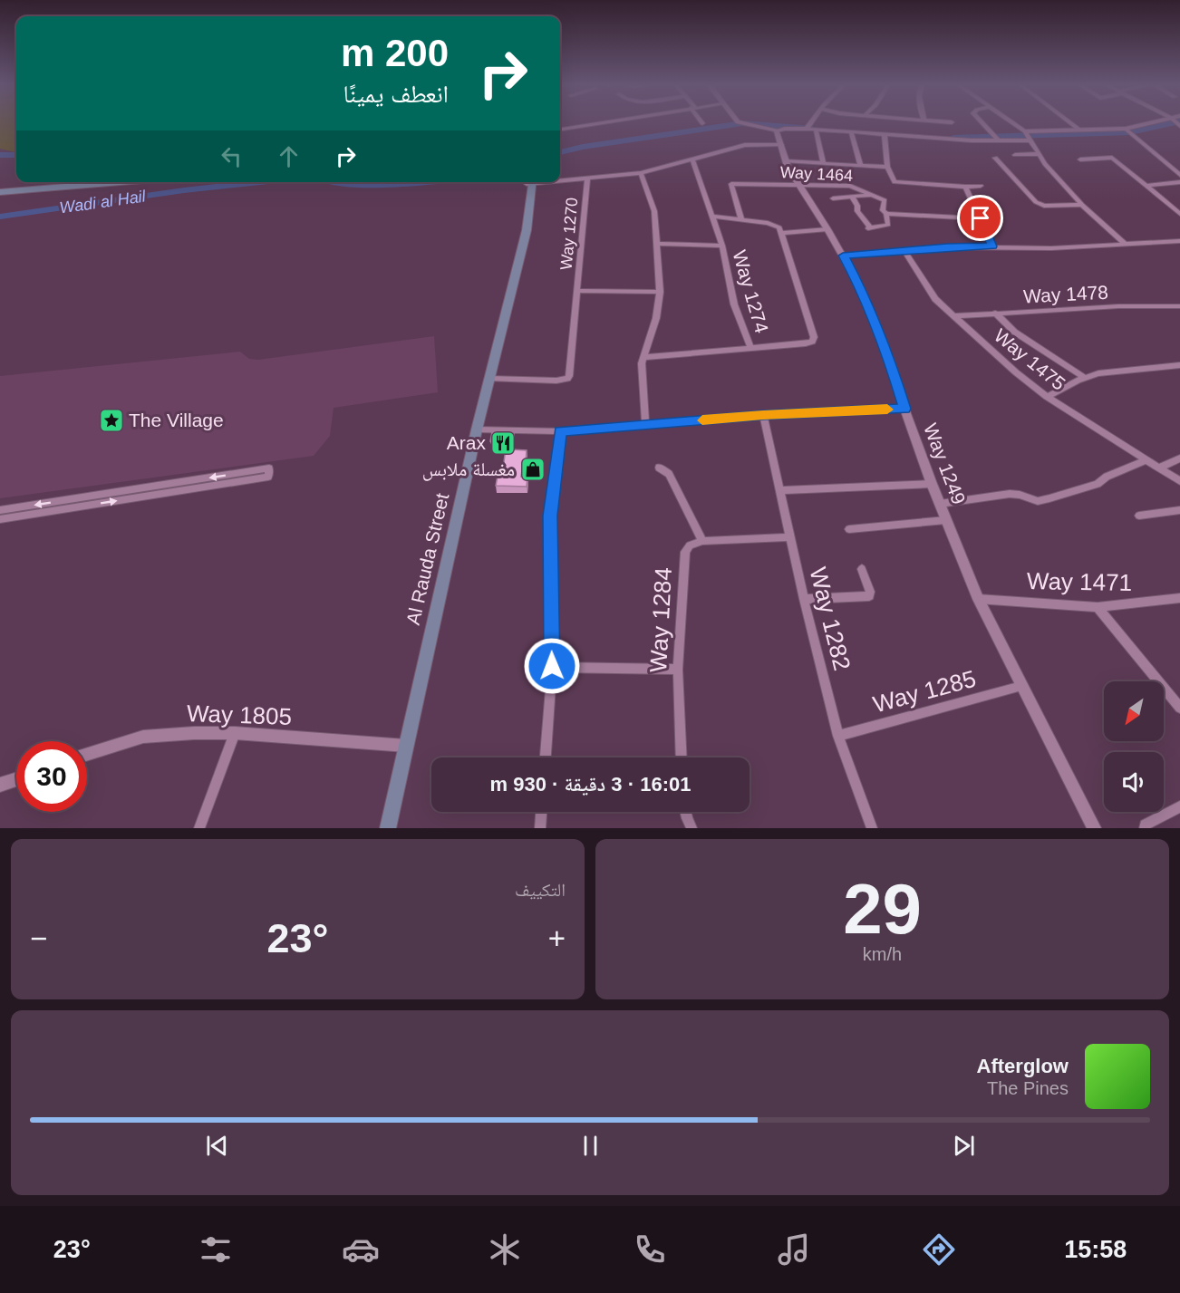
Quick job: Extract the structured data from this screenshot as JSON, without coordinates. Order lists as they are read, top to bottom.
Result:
{
  "streets": {
    "main road": ["Al Rauda Street"],
    "street": [
      "Way 1464",
      "Way 1270",
      "Way 1274",
      "Way 1478",
      "Way 1475",
      "Way 1249",
      "Way 1471",
      "Way 1282",
      "Way 1284",
      "Way 1285",
      "Way 1805"
    ]
  },
  "crossings": [
    ["Way 1464", "Way 1249"],
    ["Way 1270", "Al Rauda Street"],
    ["Way 1478", "Way 1475"],
    ["Way 1249", "Way 1471"],
    ["Way 1249", "Way 1285"],
    ["Al Rauda Street", "Way 1805"],
    ["Way 1282", "Way 1285"]
  ],
  "water": ["Wadi al Hail"],
  "places": {
    "place": ["The Village"],
    "restaurant": ["Arax"],
    "shop": ["مغسلة ملابس"]
  },
  "north": "bottom left",
  "page": {
    "turn": ["200 m", "انعطف يمينًا"],
    "limit": "30",
    "trip": "16:01 · 3 دقيقة · 930 m",
    "tile": [
      ["29", "km/h"],
      "التكييف"
    ],
    "heat": ["−", "23°", "+"],
    "song": ["Afterglow", "The Pines"],
    "tabs": ["15:58", "23°"]
  }
}
